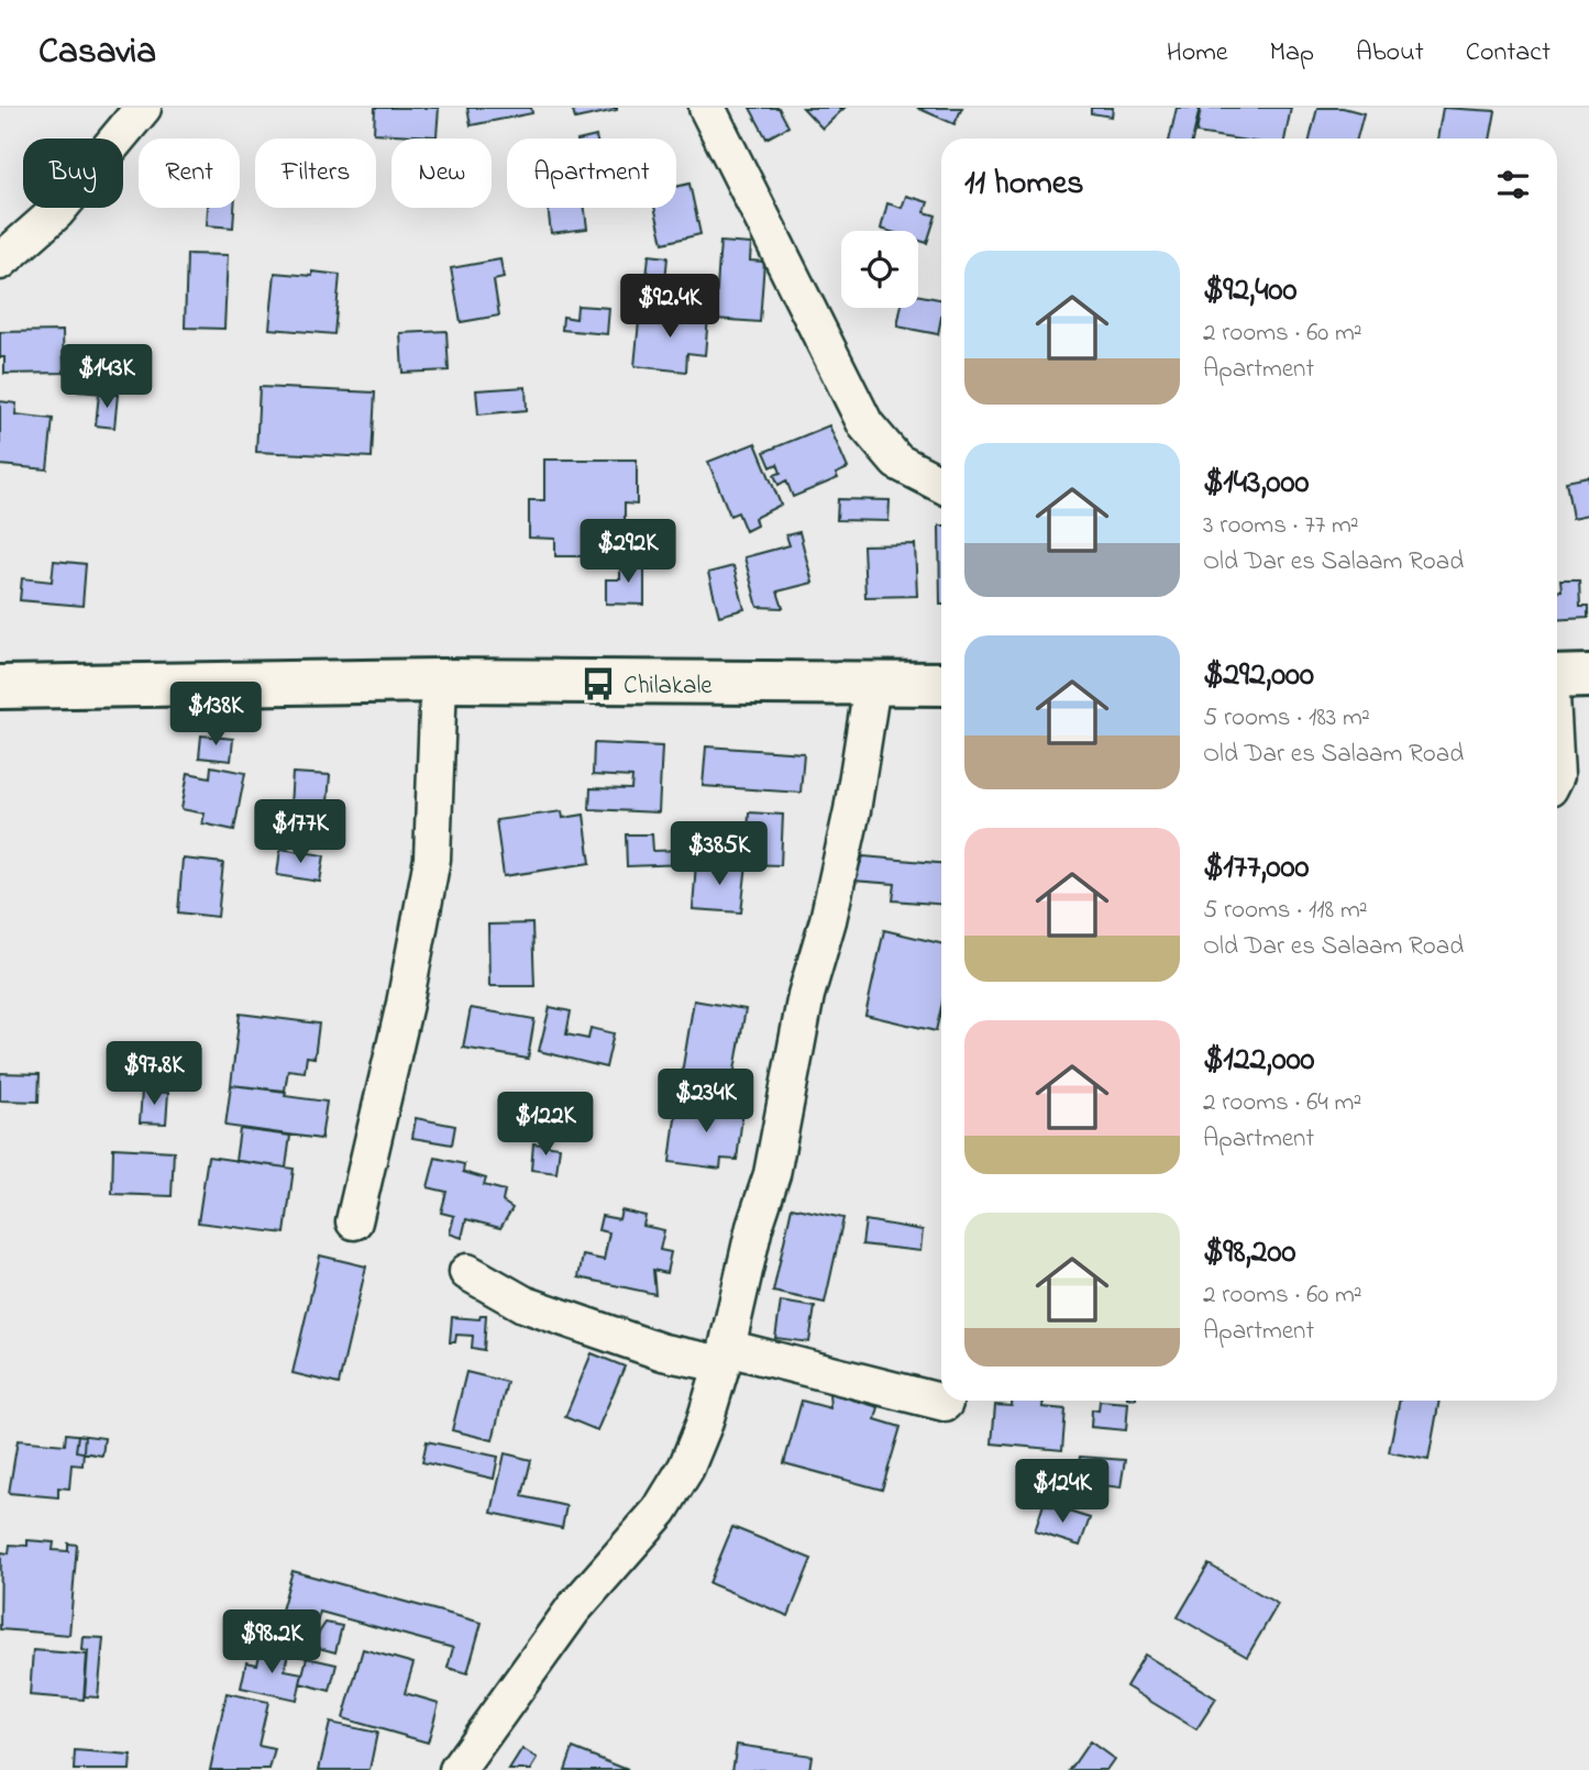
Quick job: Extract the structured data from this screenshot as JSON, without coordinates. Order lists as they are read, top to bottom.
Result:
{
  "places": {
    "bus stop": ["Chilakale"]
  },
  "page": {
    "header": "Casavia",
    "nav": [
      "Home",
      "Map",
      "About",
      "Contact"
    ],
    "chip": [
      "Buy",
      "Rent",
      "Filters",
      "New",
      "Apartment"
    ],
    "heading": "11 homes",
    "list": [
      {
        "name": "$92,400",
        "note": "2 rooms · 60 m² · Apartment"
      },
      {
        "name": "$143,000",
        "note": "3 rooms · 77 m² · Old Dar es Salaam Road"
      },
      {
        "name": "$292,000",
        "note": "5 rooms · 183 m² · Old Dar es Salaam Road"
      },
      {
        "name": "$177,000",
        "note": "5 rooms · 118 m² · Old Dar es Salaam Road"
      },
      {
        "name": "$122,000",
        "note": "2 rooms · 64 m² · Apartment"
      },
      {
        "name": "$98,200",
        "note": "2 rooms · 60 m² · Apartment"
      }
    ],
    "price": [
      "$92.4K",
      "$143K",
      "$292K",
      "$138K",
      "$177K",
      "$385K",
      "$97.8K",
      "$234K",
      "$122K",
      "$124K",
      "$98.2K"
    ]
  }
}
